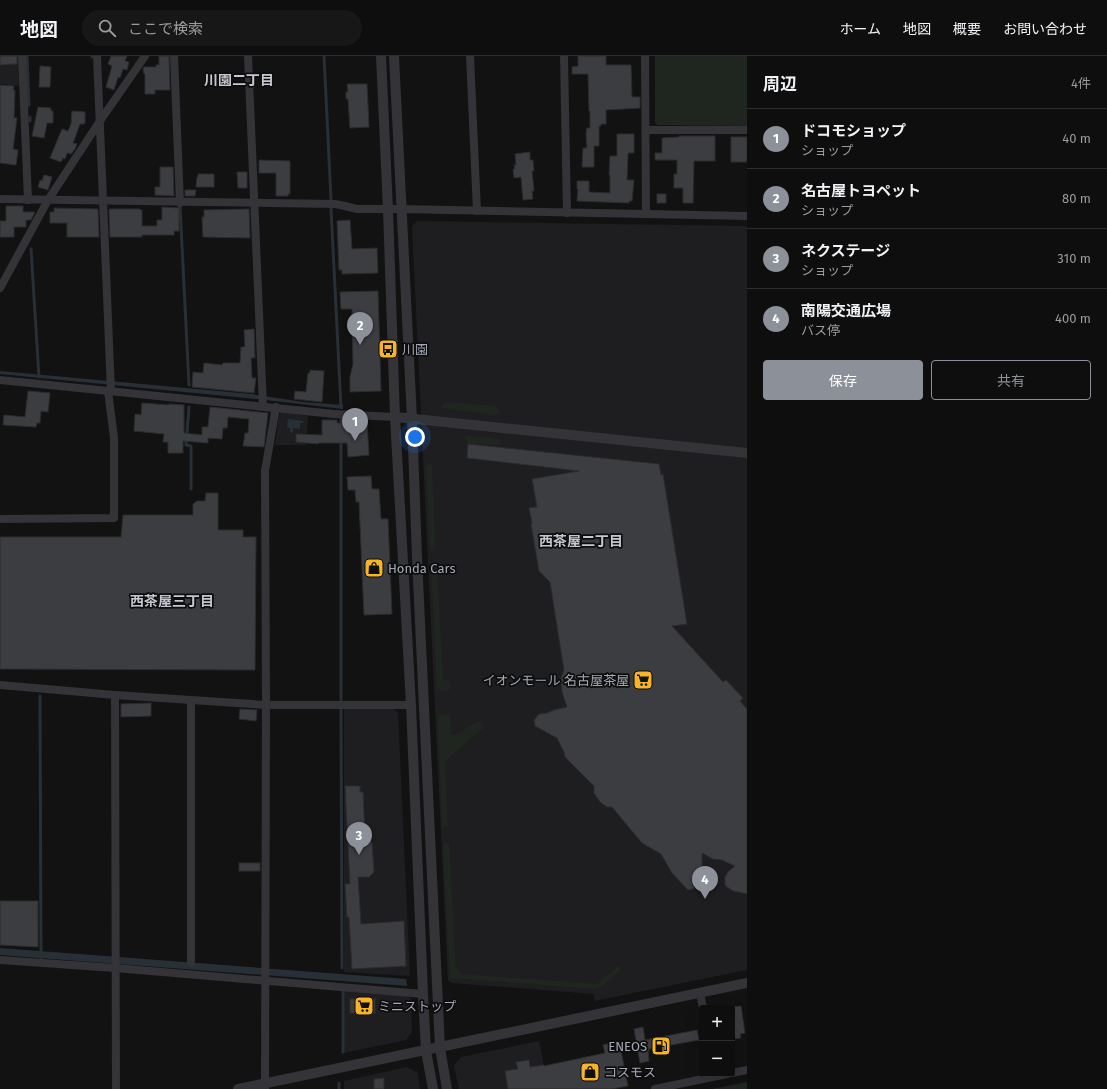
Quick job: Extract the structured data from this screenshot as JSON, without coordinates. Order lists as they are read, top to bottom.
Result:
{
  "districts": ["川園二丁目", "西茶屋二丁目", "西茶屋三丁目"],
  "places": {
    "bus stop": ["川園"],
    "shop": ["Honda Cars", "コスモス"],
    "supermarket": ["イオンモール 名古屋茶屋", "ミニストップ"],
    "fuel station": ["ENEOS"]
  },
  "page": {
    "header": "地図",
    "search": "ここで検索",
    "nav": [
      "ホーム",
      "地図",
      "概要",
      "お問い合わせ"
    ],
    "heading": ["周辺", "4件"],
    "list": [
      {
        "mark": "1",
        "name": "ドコモショップ",
        "note": "ショップ",
        "value": "40 m"
      },
      {
        "mark": "2",
        "name": "名古屋トヨペット",
        "note": "ショップ",
        "value": "80 m"
      },
      {
        "mark": "3",
        "name": "ネクステージ",
        "note": "ショップ",
        "value": "310 m"
      },
      {
        "mark": "4",
        "name": "南陽交通広場",
        "note": "バス停",
        "value": "400 m"
      }
    ],
    "pins": [
      "2",
      "1",
      "3",
      "4"
    ],
    "buttons": ["保存", "共有"],
    "map_buttons": ["+", "−"]
  }
}
